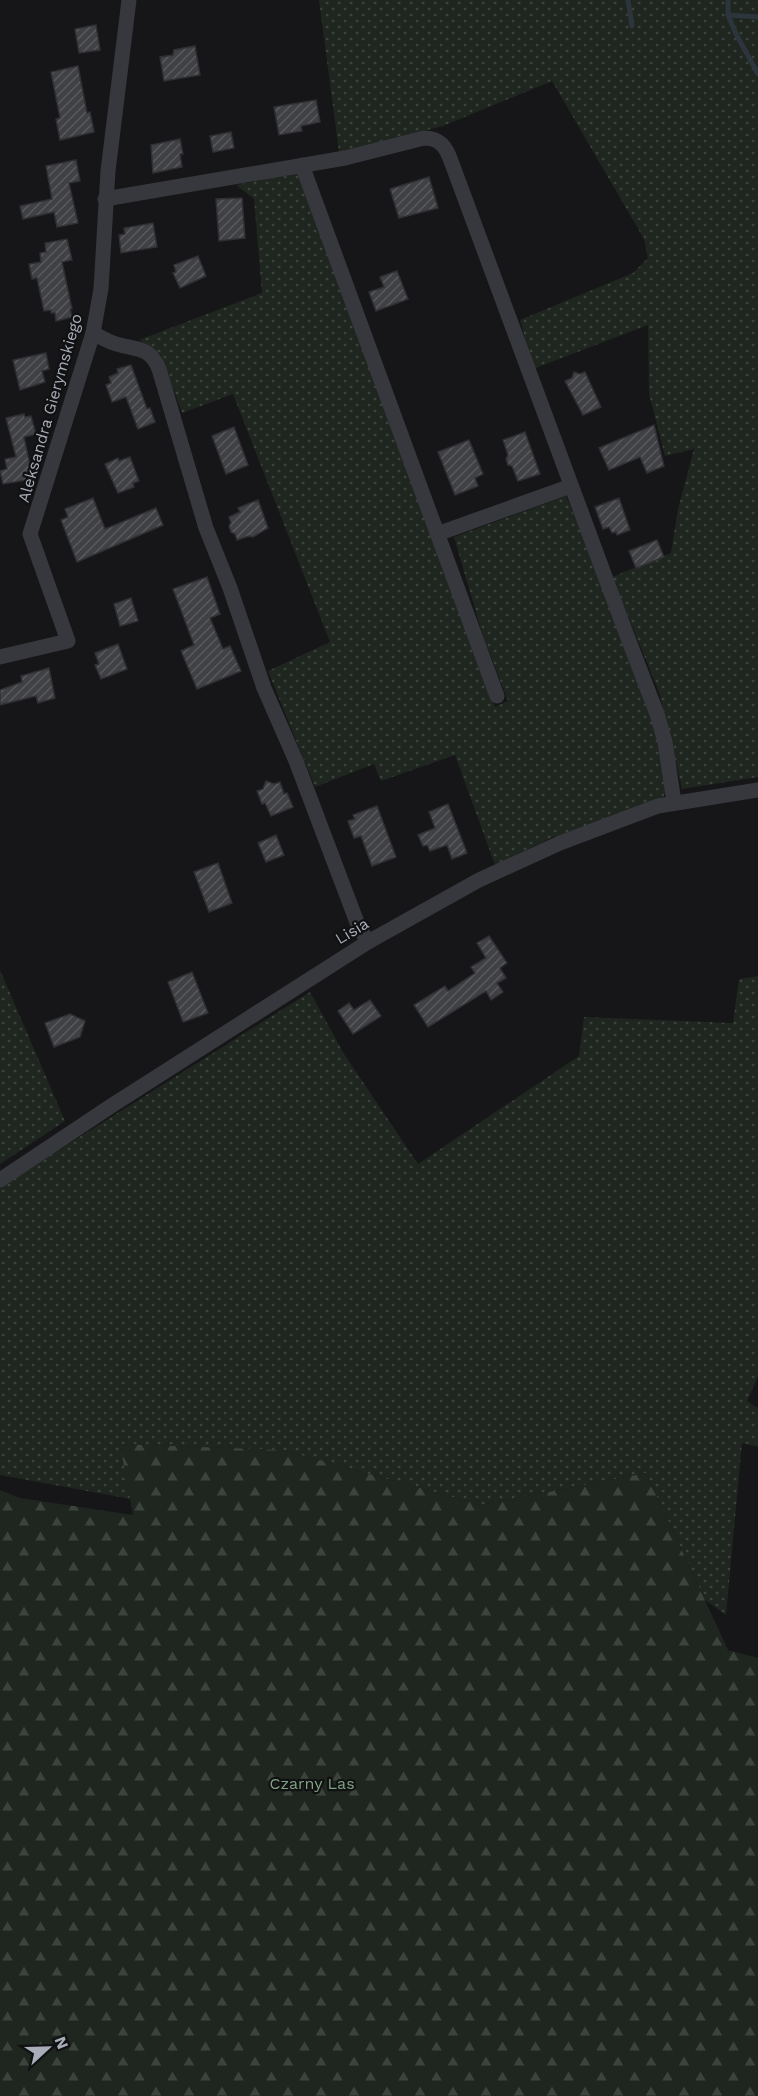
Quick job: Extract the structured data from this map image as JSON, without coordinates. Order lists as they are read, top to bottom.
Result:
{
  "streets": {
    "street": ["Aleksandra Gierymskiego", "Lisia"]
  },
  "parks": ["Czarny Las"],
  "north": "right"
}
